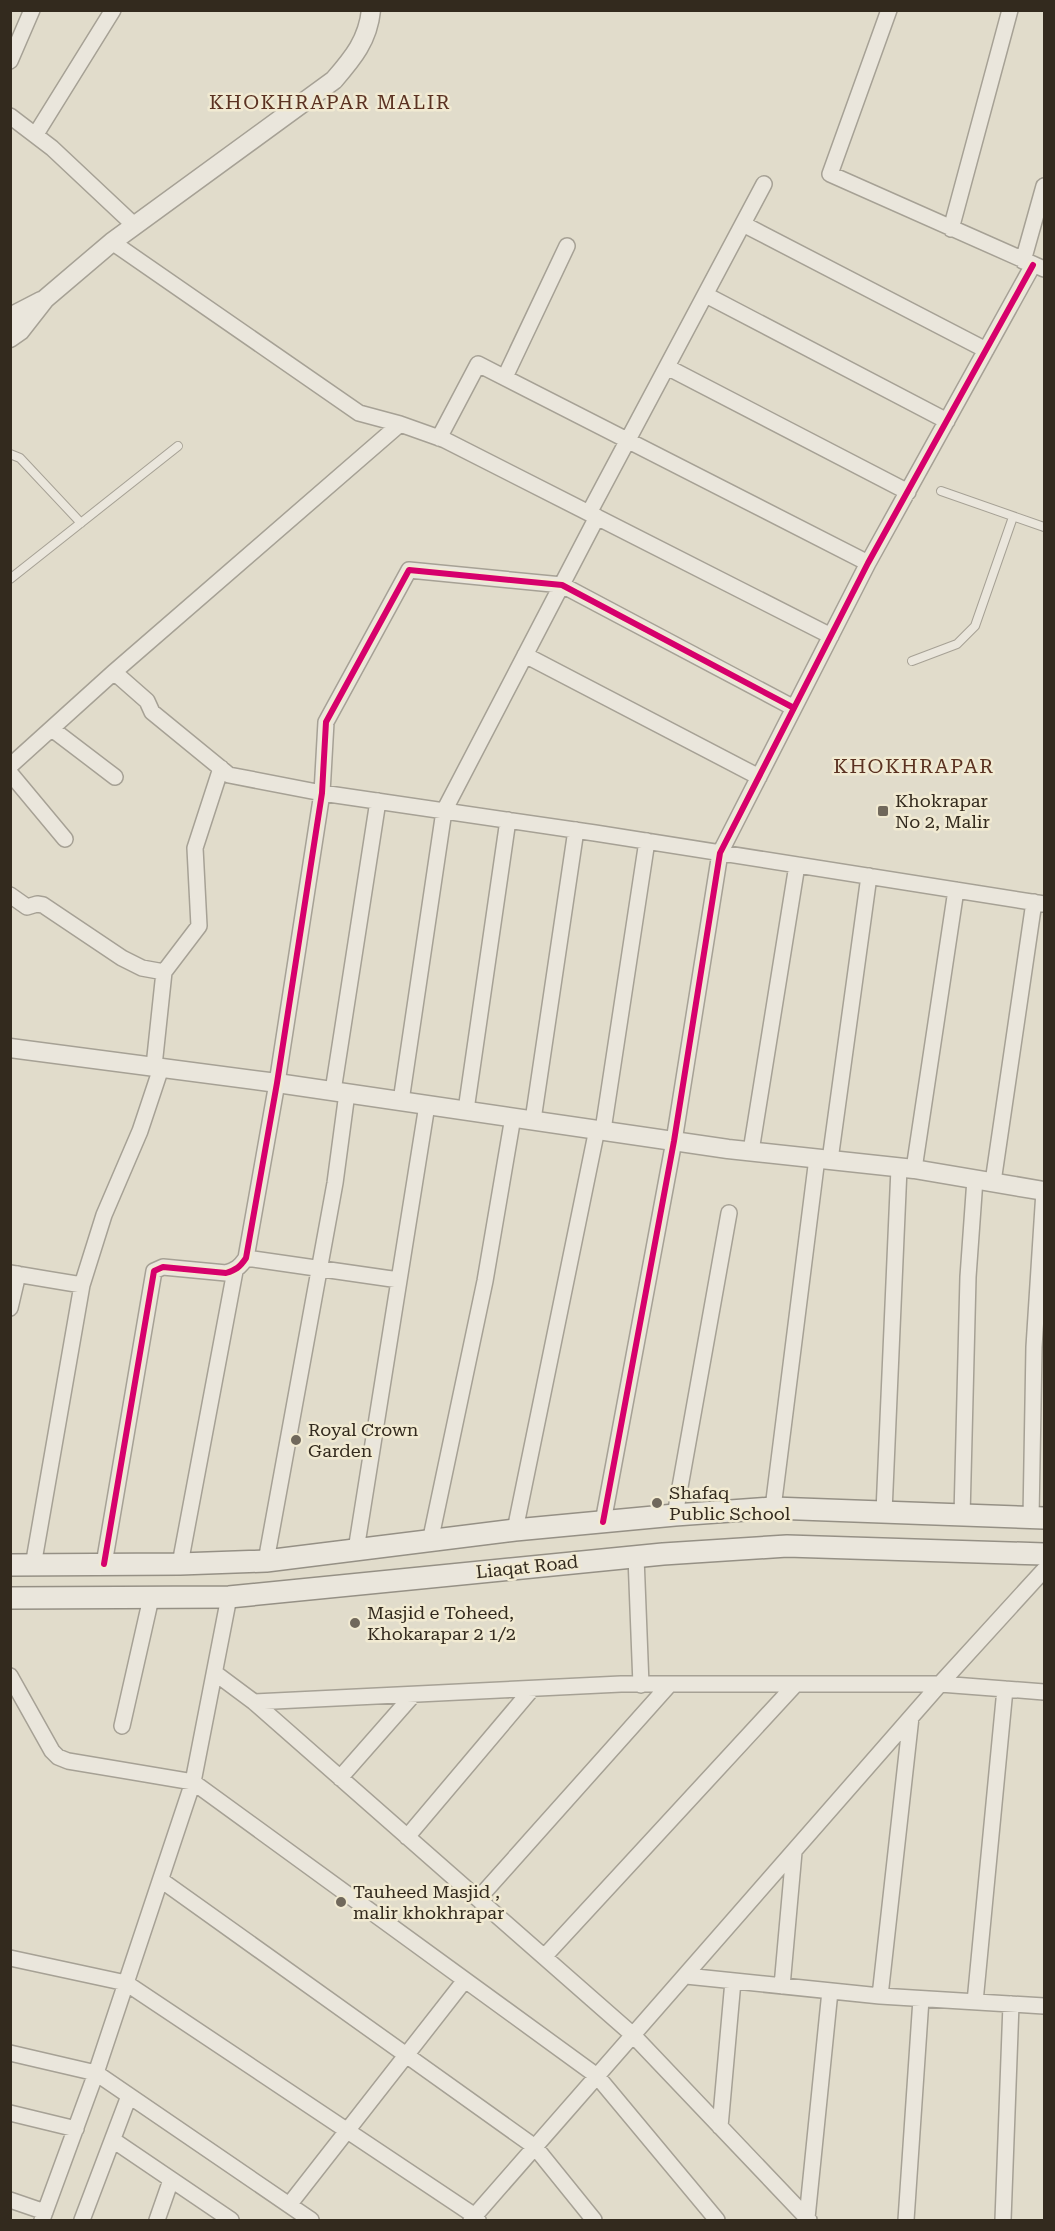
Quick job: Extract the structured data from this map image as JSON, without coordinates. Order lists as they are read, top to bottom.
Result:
{
  "streets": {
    "main road": ["Liaqat Road"]
  },
  "districts": ["KHOKHRAPAR MALIR", "KHOKHRAPAR"],
  "places": {
    "transit": ["Khokrapar No 2, Malir"],
    "other": [
      "Royal Crown Garden",
      "Shafaq Public School",
      "Masjid e Toheed, Khokarapar 2 1/2",
      "Tauheed Masjid , malir khokhrapar"
    ]
  }
}
